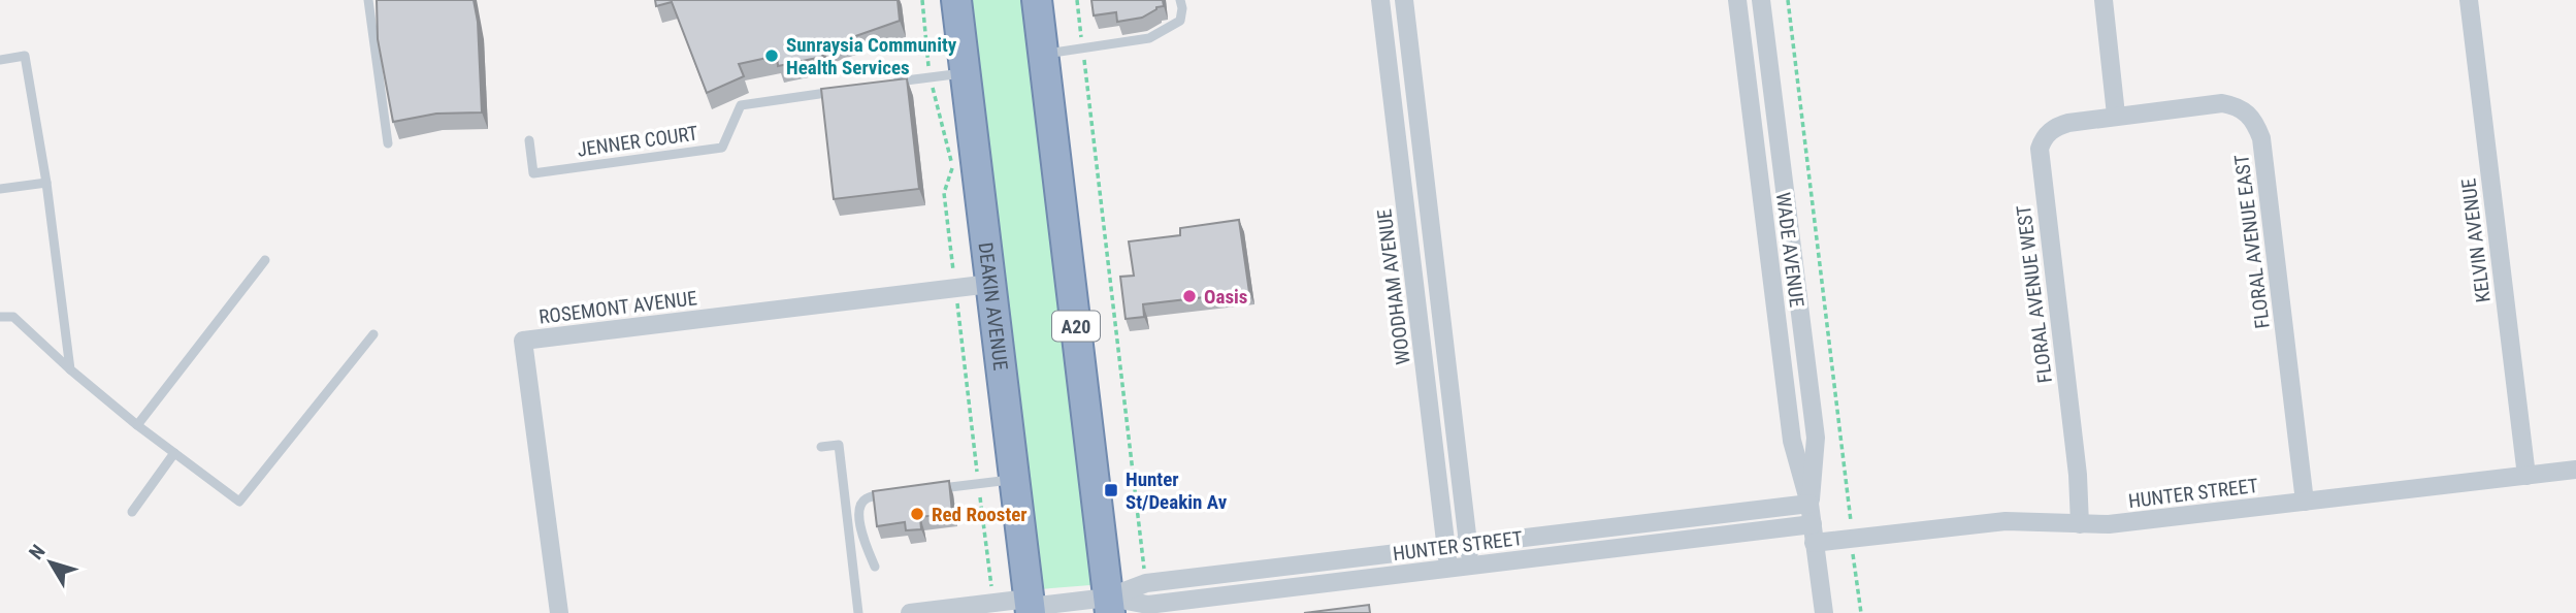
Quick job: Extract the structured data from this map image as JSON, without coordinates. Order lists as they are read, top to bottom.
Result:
{
  "streets": {
    "highway": ["DEAKIN AVENUE", "A20"],
    "street": [
      "KELVIN AVENUE",
      "FLORAL AVENUE EAST",
      "WADE AVENUE",
      "WOODHAM AVENUE",
      "FLORAL AVENUE WEST",
      "ROSEMONT AVENUE",
      "HUNTER STREET"
    ],
    "lane": ["JENNER COURT"]
  },
  "crossings": [
    ["KELVIN AVENUE", "HUNTER STREET"],
    ["FLORAL AVENUE EAST", "FLORAL AVENUE WEST"],
    ["FLORAL AVENUE EAST", "HUNTER STREET"],
    ["WADE AVENUE", "HUNTER STREET"],
    ["WOODHAM AVENUE", "HUNTER STREET"],
    ["FLORAL AVENUE WEST", "HUNTER STREET"],
    ["DEAKIN AVENUE", "ROSEMONT AVENUE"],
    ["DEAKIN AVENUE", "HUNTER STREET"],
    ["A20", "HUNTER STREET"]
  ],
  "places": {
    "other": ["Sunraysia Community Health Services", "Oasis", "Red Rooster"],
    "transit": ["Hunter St/Deakin Av"]
  },
  "north": "top left"
}
